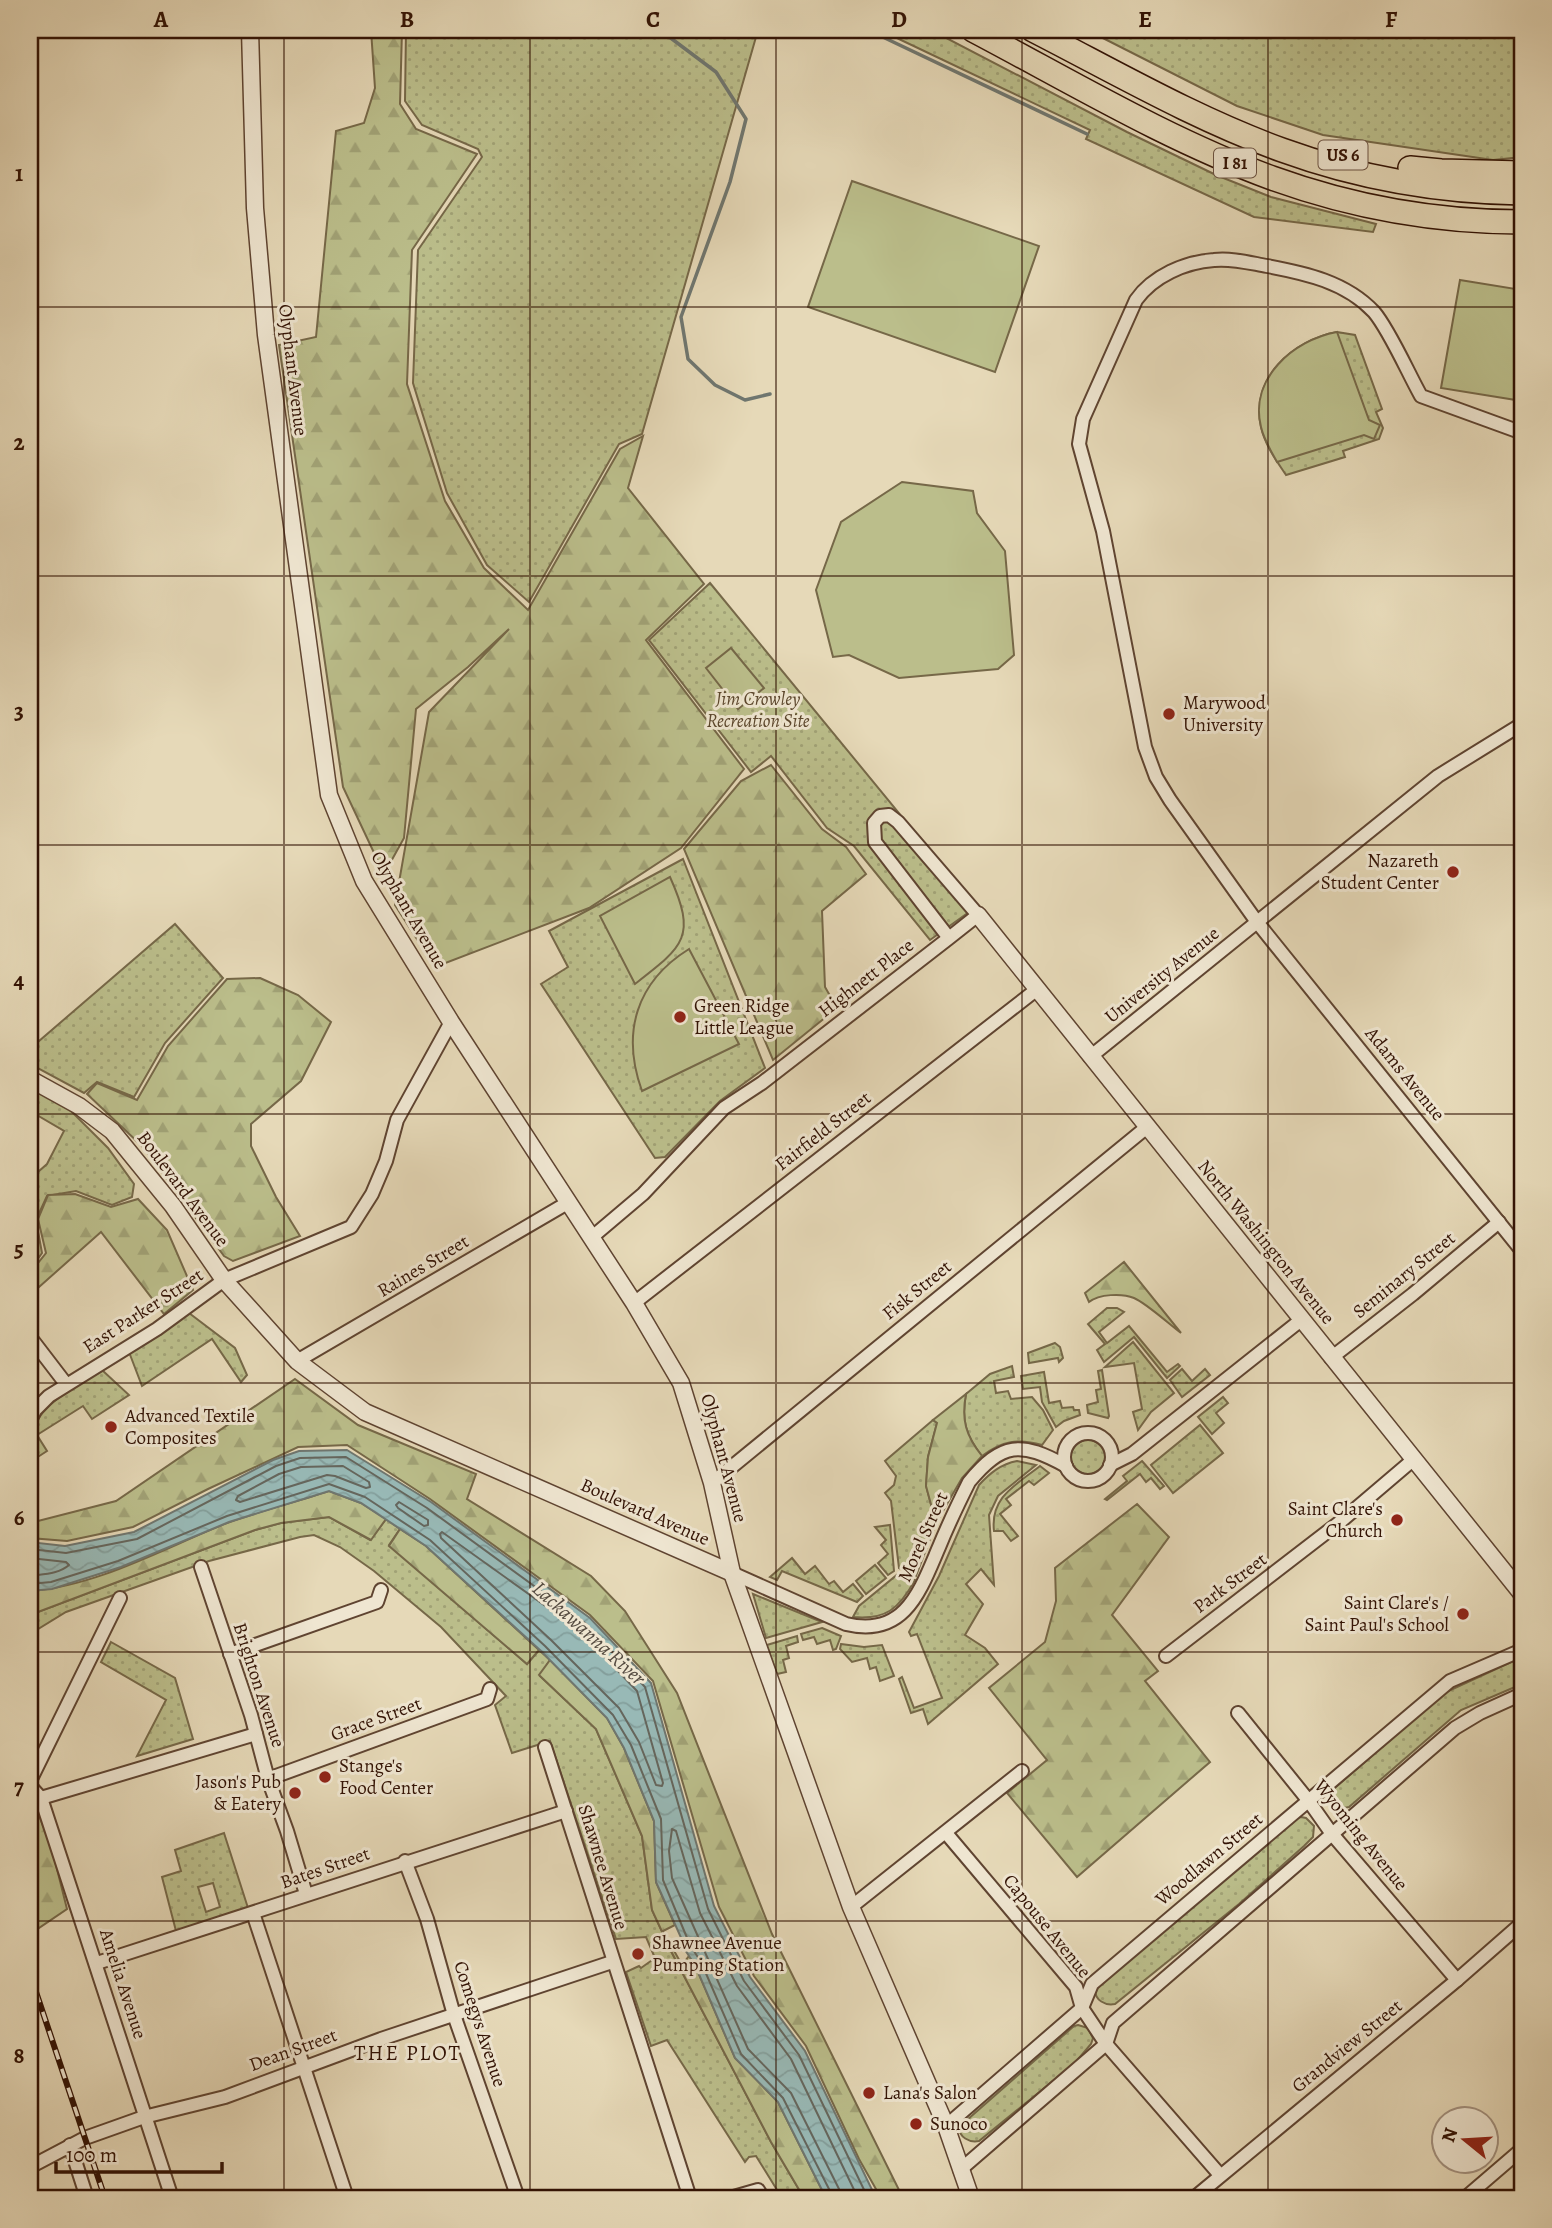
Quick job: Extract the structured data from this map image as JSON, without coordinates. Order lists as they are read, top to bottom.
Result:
{
  "streets": {
    "highway": ["US 6", "I 81"],
    "street": [
      "Olyphant Avenue",
      "University Avenue",
      "Highnett Place",
      "Adams Avenue",
      "Fairfield Street",
      "Boulevard Avenue",
      "North Washington Avenue",
      "Raines Street",
      "Seminary Street",
      "Fisk Street",
      "East Parker Street",
      "Morel Street",
      "Park Street",
      "Brighton Avenue",
      "Grace Street",
      "Wyoming Avenue",
      "Woodlawn Street",
      "Shawnee Avenue",
      "Bates Street",
      "Capouse Avenue",
      "Amelia Avenue",
      "Comegys Avenue",
      "Grandview Street",
      "Dean Street"
    ]
  },
  "crossings": [
    ["US 6", "I 81"],
    ["Olyphant Avenue", "Highnett Place"],
    ["Olyphant Avenue", "Fairfield Street"],
    ["Olyphant Avenue", "Boulevard Avenue"],
    ["Olyphant Avenue", "Raines Street"],
    ["Olyphant Avenue", "Fisk Street"],
    ["Olyphant Avenue", "East Parker Street"],
    ["Olyphant Avenue", "Morel Street"],
    ["University Avenue", "Adams Avenue"],
    ["University Avenue", "North Washington Avenue"],
    ["Highnett Place", "North Washington Avenue"],
    ["Adams Avenue", "Seminary Street"],
    ["Fairfield Street", "North Washington Avenue"],
    ["Boulevard Avenue", "Raines Street"],
    ["Boulevard Avenue", "East Parker Street"],
    ["Boulevard Avenue", "Morel Street"],
    ["North Washington Avenue", "Seminary Street"],
    ["North Washington Avenue", "Fisk Street"],
    ["North Washington Avenue", "Morel Street"],
    ["North Washington Avenue", "Park Street"],
    ["Brighton Avenue", "Grace Street"],
    ["Brighton Avenue", "Bates Street"],
    ["Wyoming Avenue", "Woodlawn Street"],
    ["Wyoming Avenue", "Grandview Street"],
    ["Woodlawn Street", "Capouse Avenue"],
    ["Shawnee Avenue", "Bates Street"],
    ["Shawnee Avenue", "Dean Street"],
    ["Bates Street", "Amelia Avenue"],
    ["Bates Street", "Comegys Avenue"],
    ["Capouse Avenue", "Grandview Street"],
    ["Amelia Avenue", "Dean Street"],
    ["Comegys Avenue", "Dean Street"]
  ],
  "districts": ["THE PLOT"],
  "water": ["Lackawanna River"],
  "parks": ["Jim Crowley Recreation Site"],
  "places": [
    "Marywood University",
    "Nazareth Student Center",
    "Green Ridge Little League",
    "Advanced Textile Composites",
    "Saint Clare's Church",
    "Saint Clare's / Saint Paul's School",
    "Stange's Food Center",
    "Jason's Pub & Eatery",
    "Shawnee Avenue Pumping Station",
    "Lana's Salon",
    "Sunoco"
  ],
  "scale_bar": "100 m",
  "north": "left",
  "grid": {
    "columns": [
      "A",
      "B",
      "C",
      "D",
      "E",
      "F"
    ],
    "rows": [
      "1",
      "2",
      "3",
      "4",
      "5",
      "6",
      "7",
      "8"
    ]
  }
}
